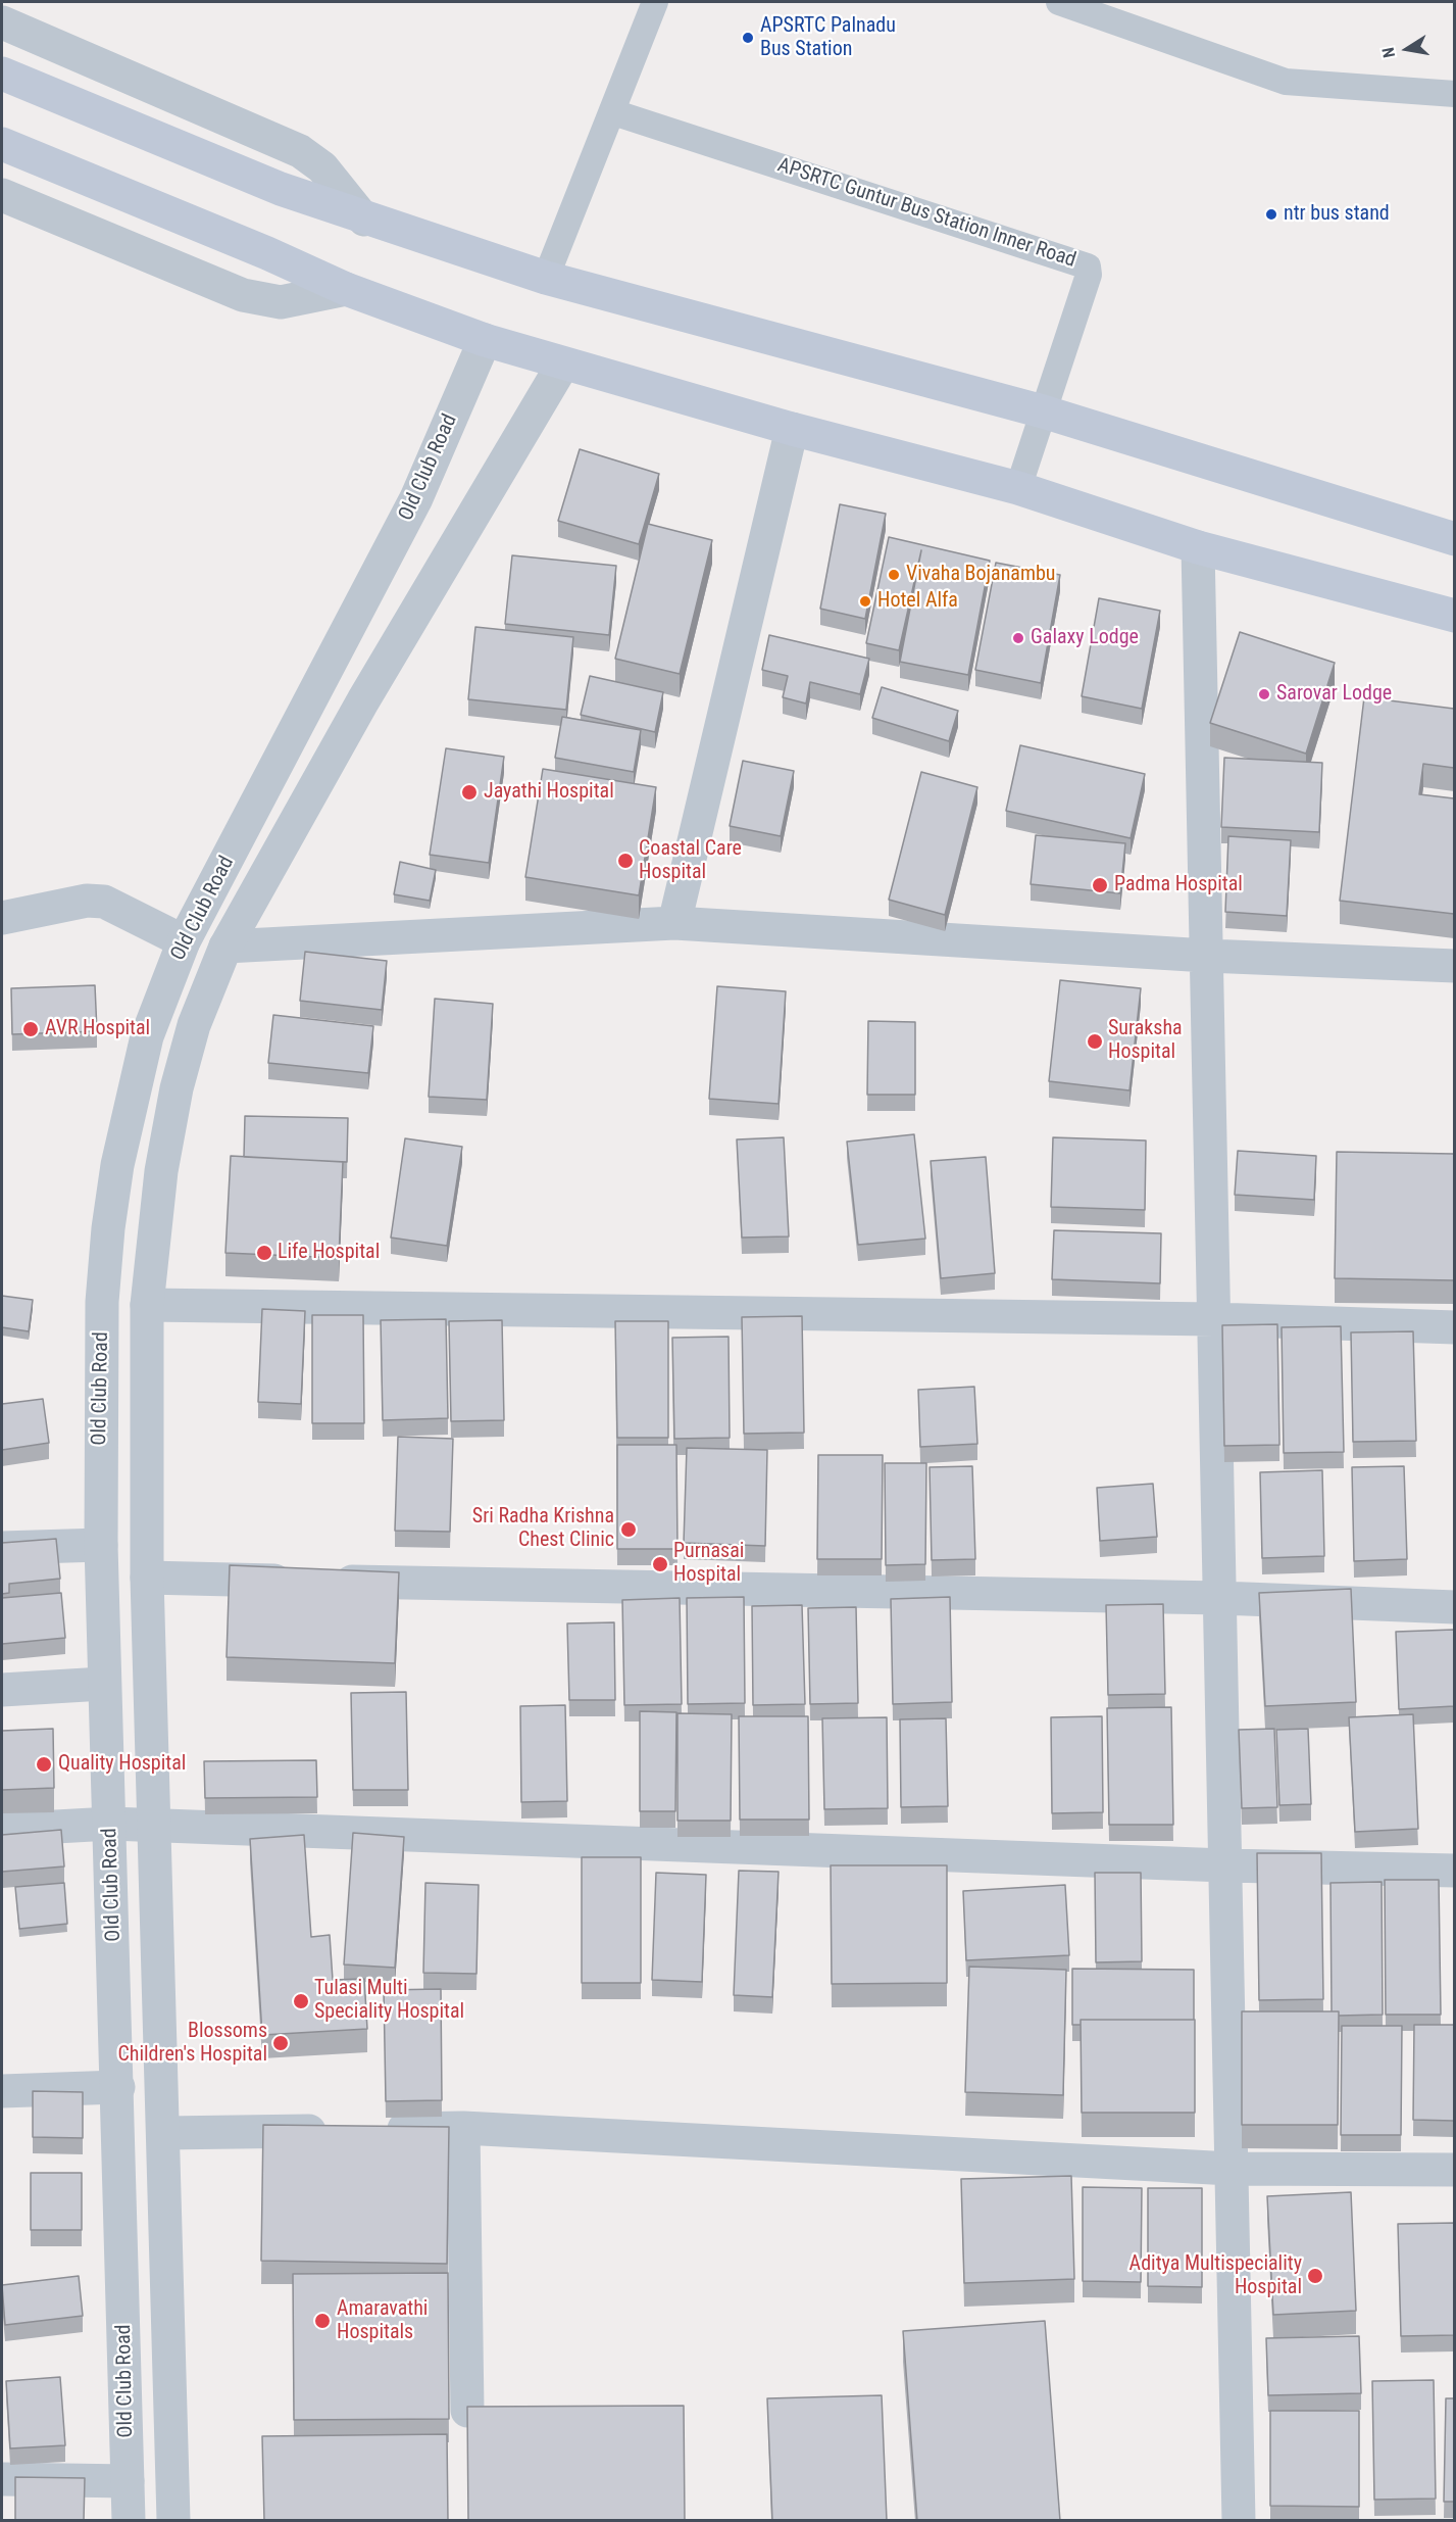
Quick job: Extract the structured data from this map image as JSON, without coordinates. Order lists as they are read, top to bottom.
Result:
{
  "streets": {
    "street": ["Old Club Road"],
    "lane": ["APSRTC Guntur Bus Station Inner Road"]
  },
  "places": [
    "APSRTC Palnadu Bus Station",
    "ntr bus stand",
    "Vivaha Bojanambu",
    "Hotel Alfa",
    "Galaxy Lodge",
    "Sarovar Lodge",
    "Jayathi Hospital",
    "Coastal Care Hospital",
    "Padma Hospital",
    "AVR Hospital",
    "Suraksha Hospital",
    "Life Hospital",
    "Sri Radha Krishna Chest Clinic",
    "Purnasai Hospital",
    "Quality Hospital",
    "Tulasi Multi Speciality Hospital",
    "Blossoms Children's Hospital",
    "Aditya Multispeciality Hospital",
    "Amaravathi Hospitals"
  ],
  "north": "left"
}
